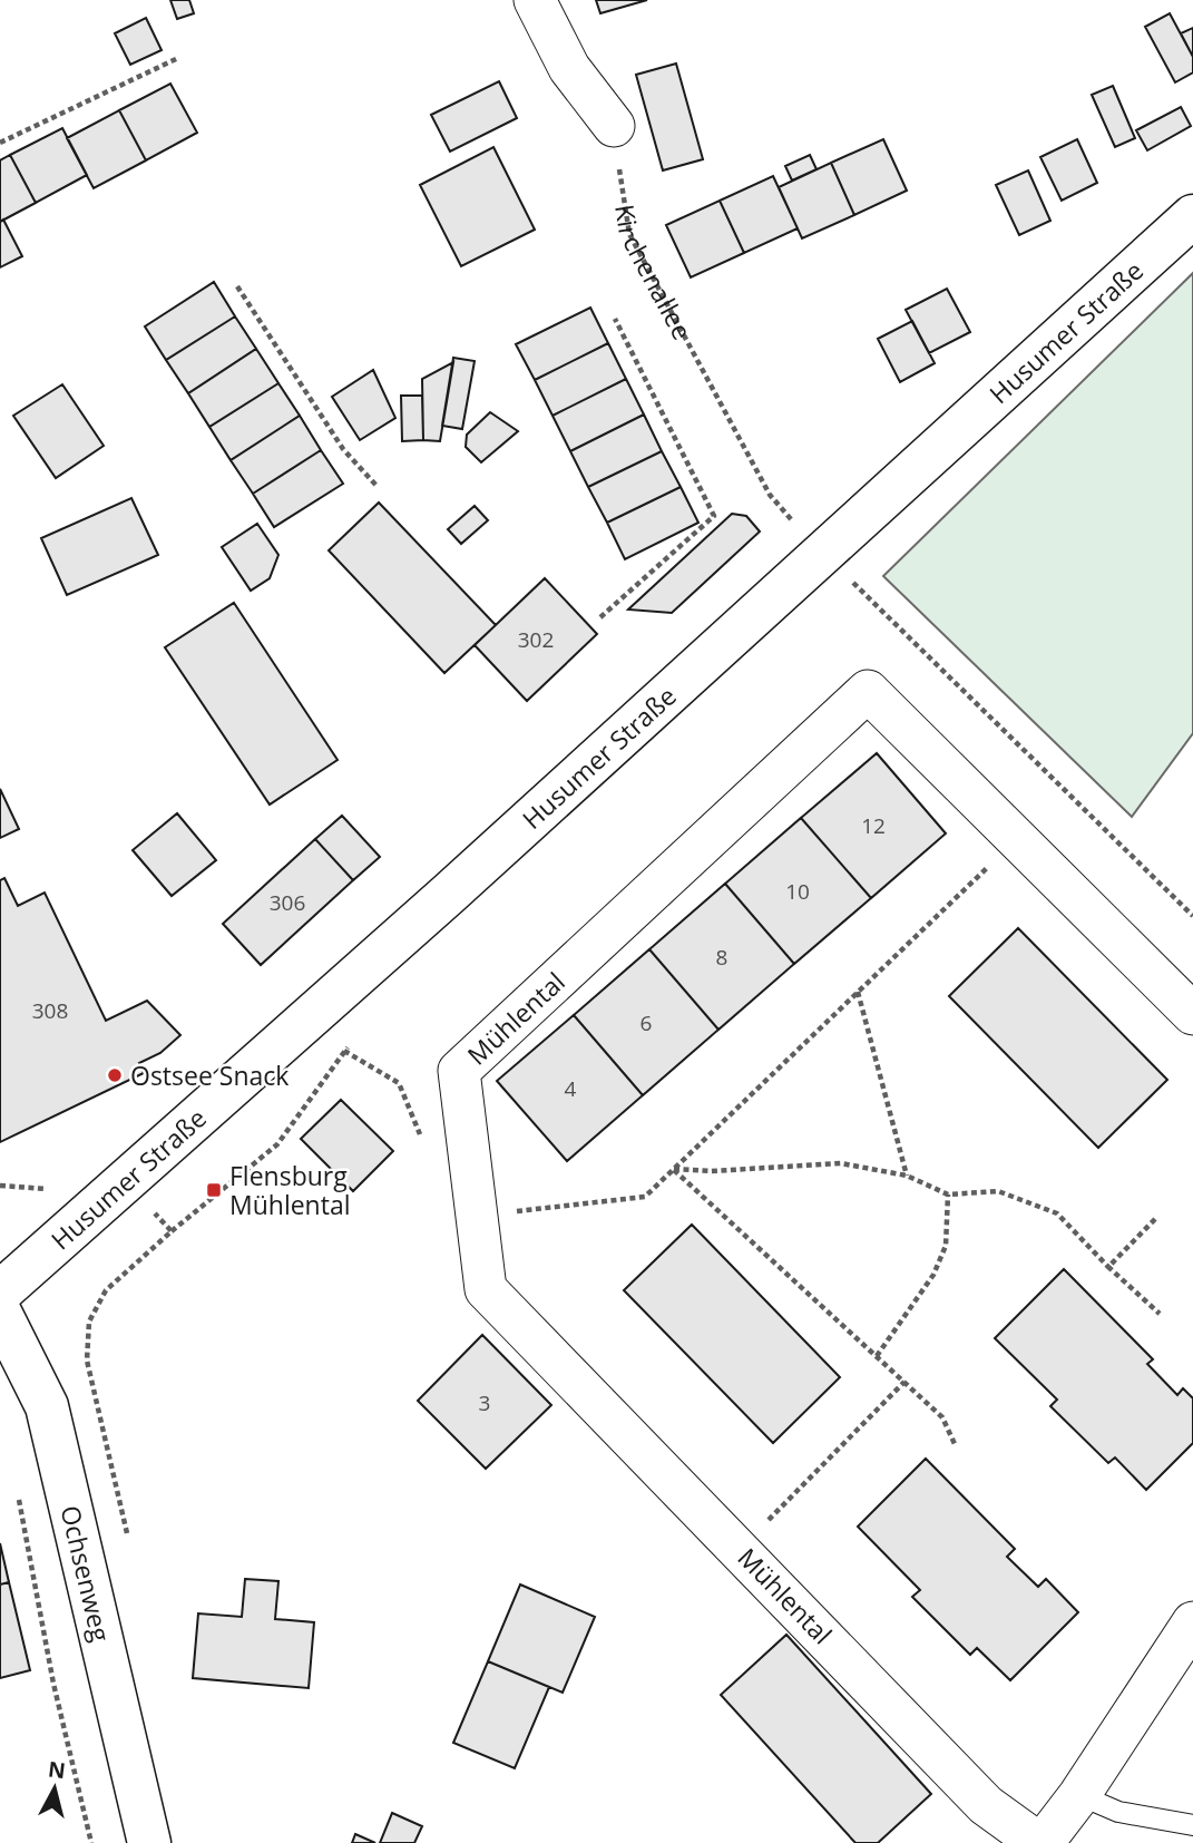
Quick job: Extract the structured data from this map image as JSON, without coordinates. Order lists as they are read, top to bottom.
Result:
{
  "streets": {
    "main road": ["Husumer Straße", "Ochsenweg"],
    "street": ["Mühlental"],
    "path": ["Kirchenallee"]
  },
  "places": {
    "other": ["Ostsee Snack"],
    "transit": ["Flensburg Mühlental"]
  },
  "house_numbers": [
    "302",
    "12",
    "10",
    "306",
    "8",
    "308",
    "6",
    "4",
    "3"
  ],
  "north": "top"
}
